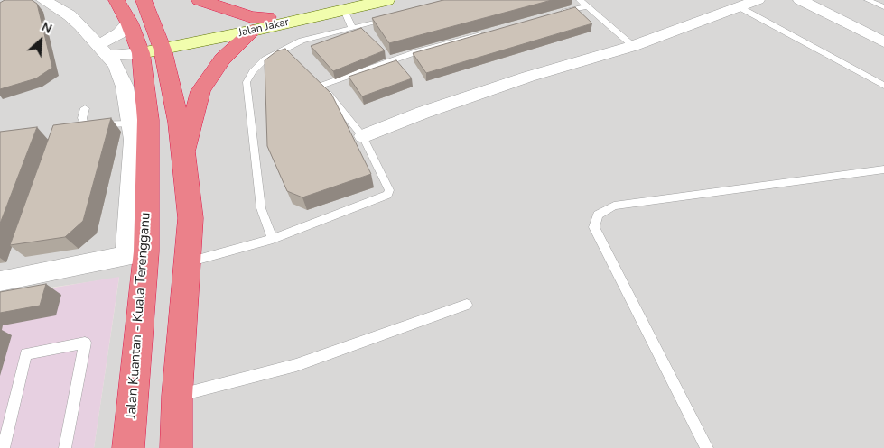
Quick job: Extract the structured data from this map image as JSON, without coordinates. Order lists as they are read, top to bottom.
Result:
{
  "streets": {
    "highway": ["Jalan Kuantan - Kuala Terengganu"],
    "main road": ["Jalan Jakar"]
  },
  "crossings": [
    ["Jalan Jakar", "Jalan Kuantan - Kuala Terengganu"]
  ],
  "north": "top right"
}
